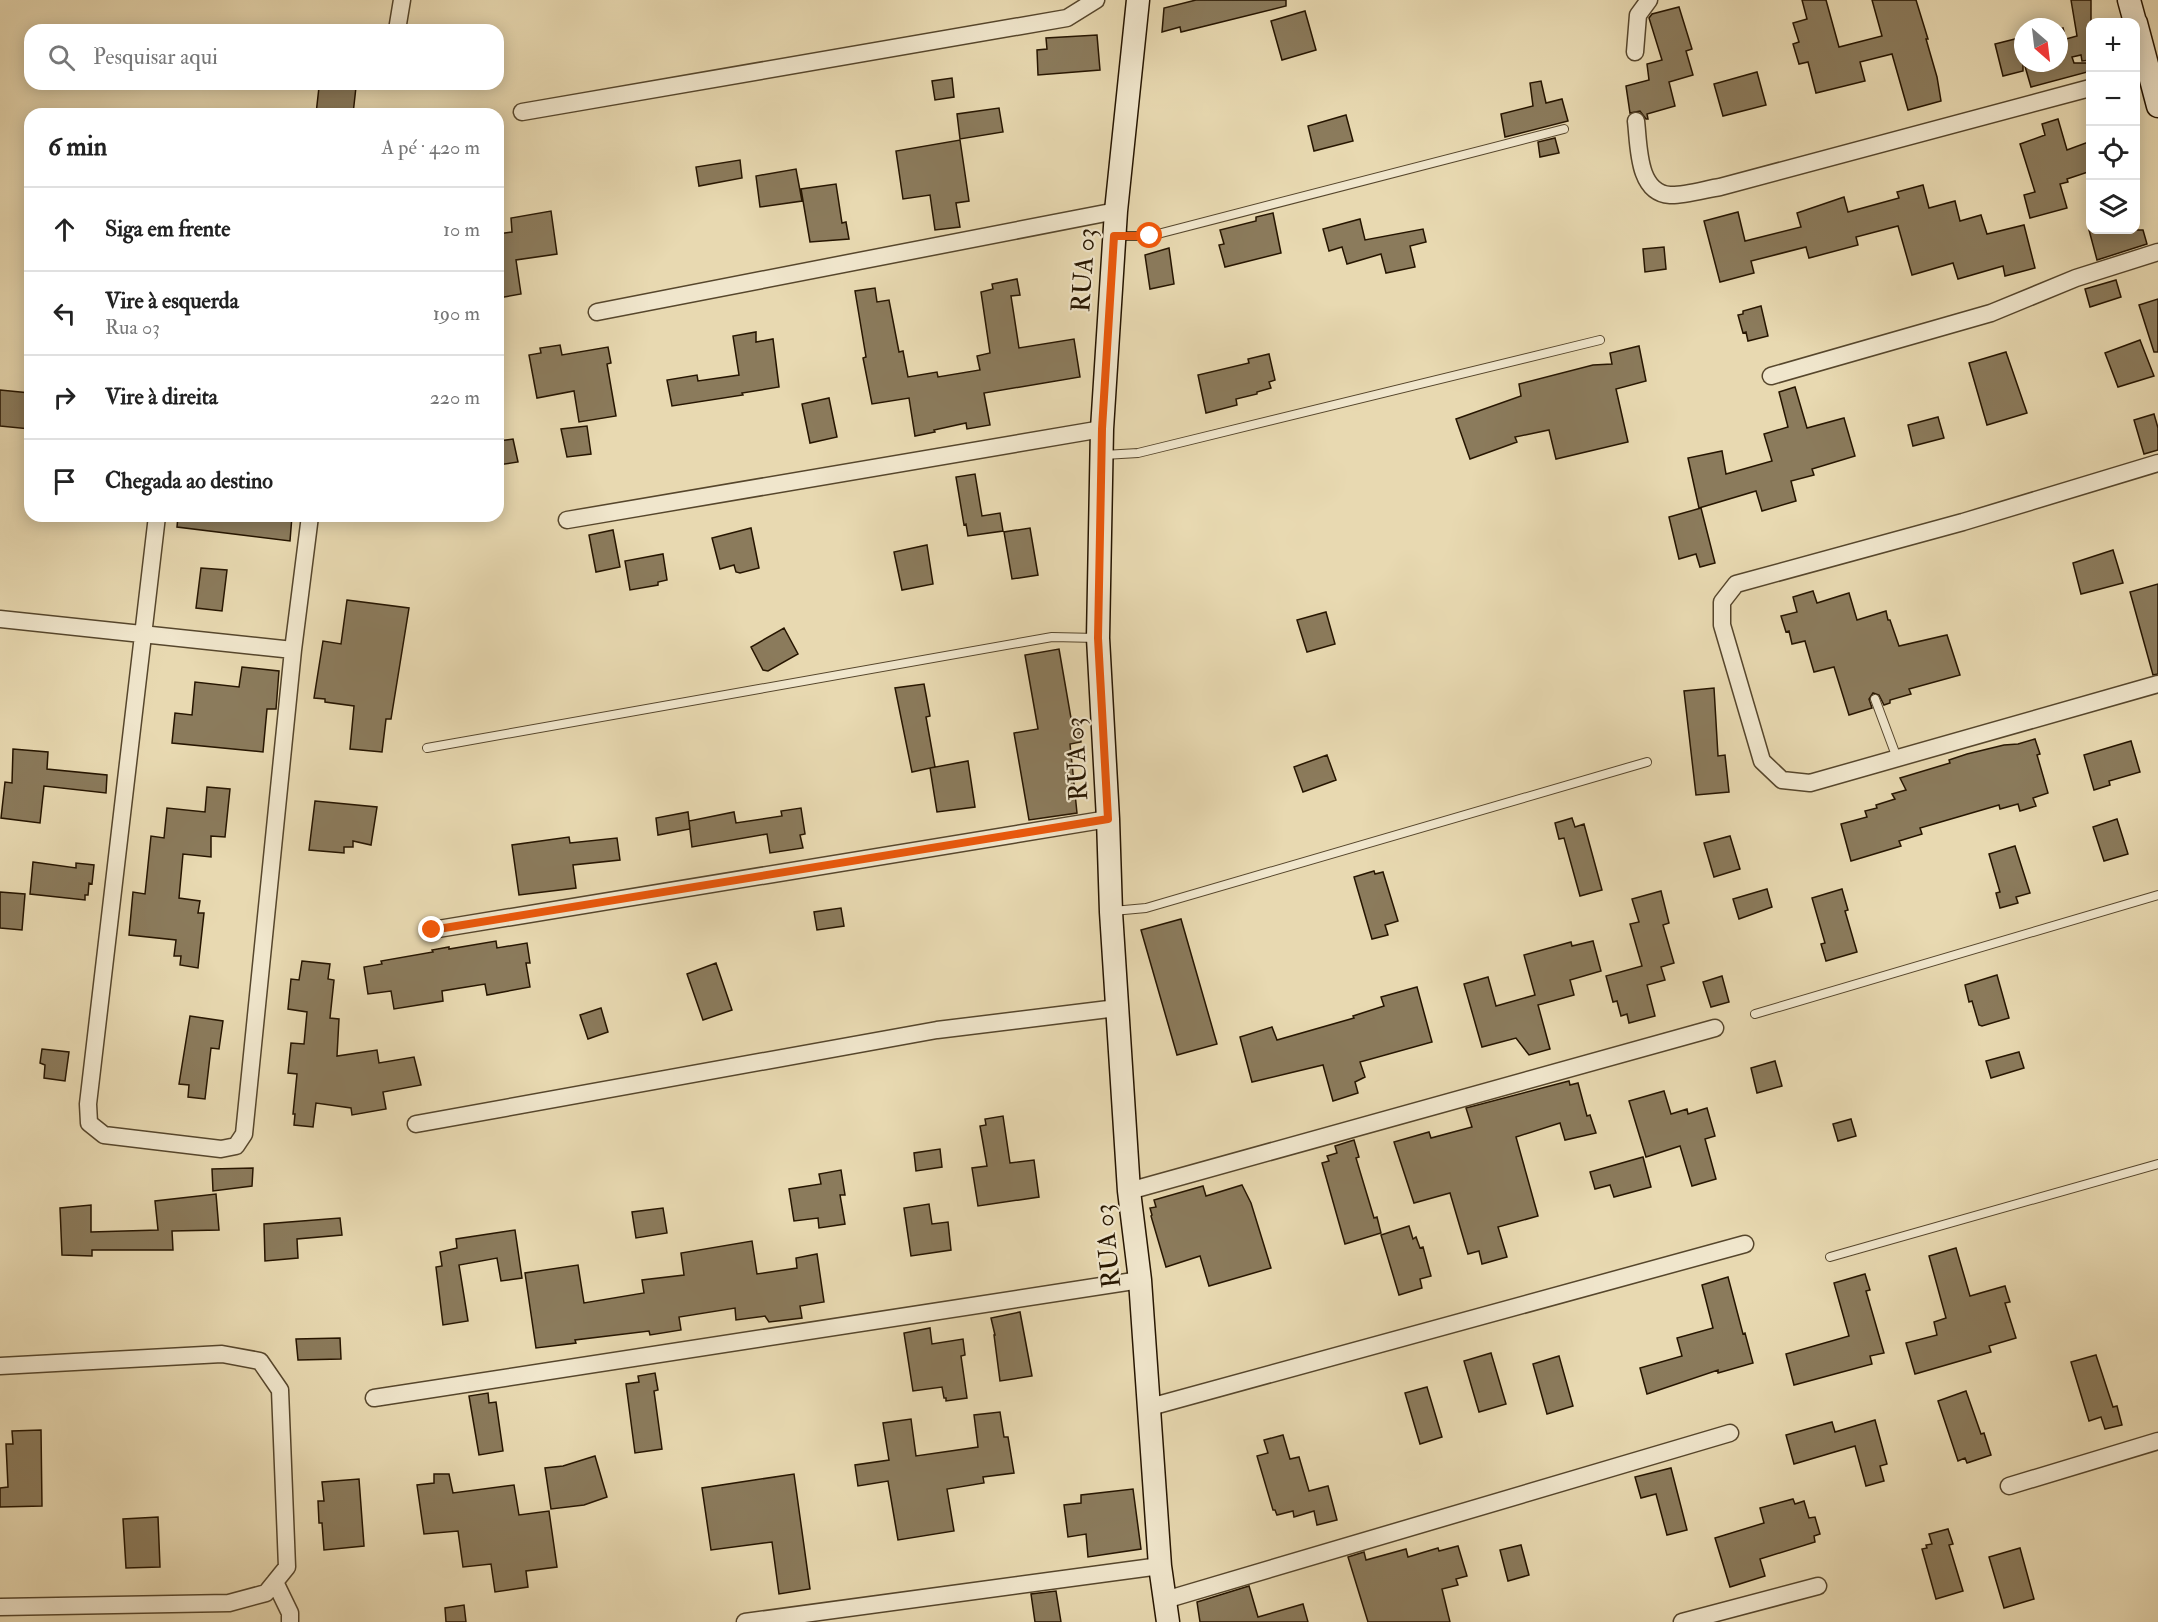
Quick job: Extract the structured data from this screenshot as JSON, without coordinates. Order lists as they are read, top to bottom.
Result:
{
  "streets": {
    "street": ["RUA 03"]
  },
  "north": "bottom right",
  "page": {
    "map_buttons": ["+", "−"],
    "search": "Pesquisar aqui",
    "heading": ["6 min", "A pé · 420 m"],
    "list": [
      ["Siga em frente", "10 m"],
      ["Vire à esquerda", "Rua 03", "190 m"],
      ["Vire à direita", "220 m"],
      "Chegada ao destino"
    ]
  }
}
